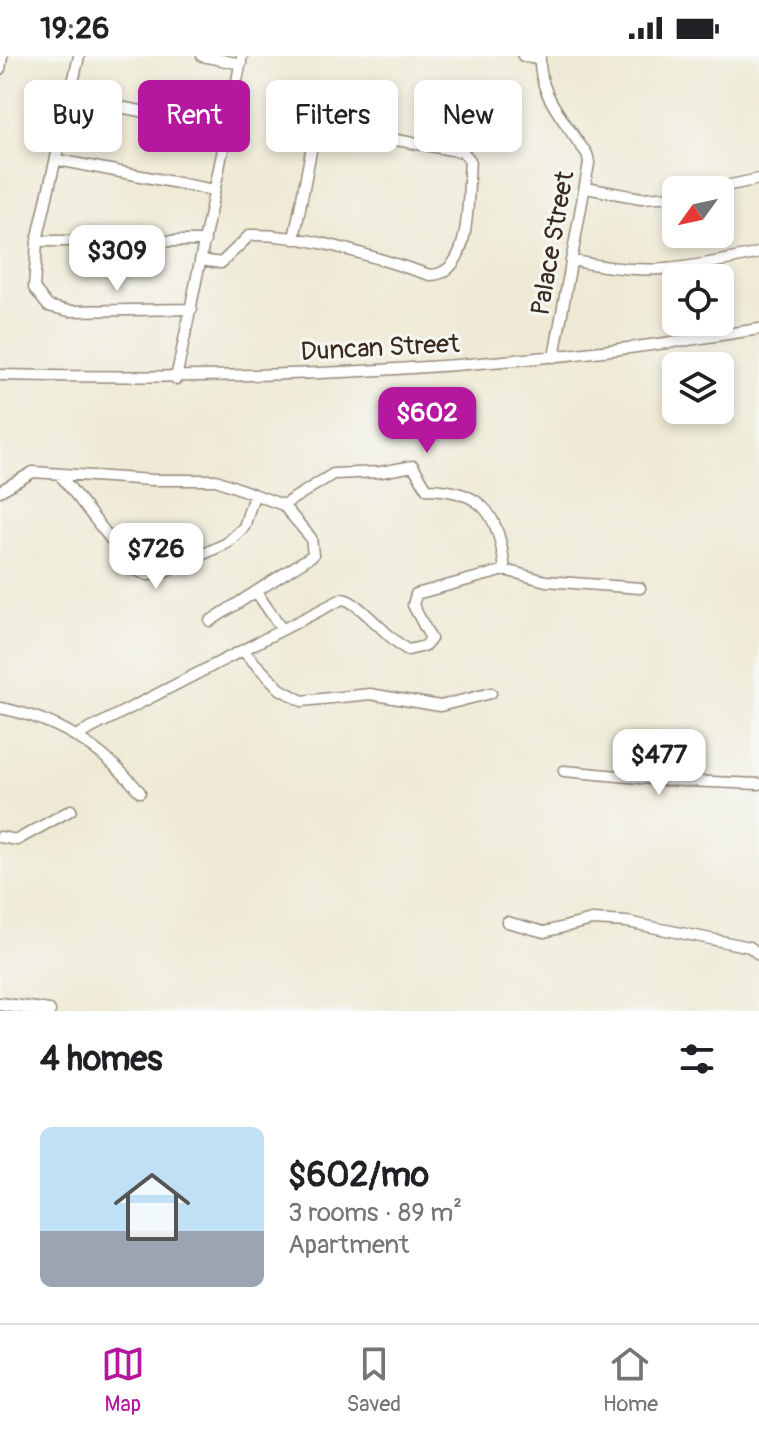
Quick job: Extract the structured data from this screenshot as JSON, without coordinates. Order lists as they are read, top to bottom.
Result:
{
  "streets": {
    "street": ["Palace Street", "Duncan Street"]
  },
  "crossings": [
    ["Palace Street", "Duncan Street"]
  ],
  "north": "bottom left",
  "page": {
    "status": "19:26",
    "chip": [
      "Buy",
      "Rent",
      "Filters",
      "New"
    ],
    "price": [
      "$309",
      "$602",
      "$726",
      "$477"
    ],
    "heading": "4 homes",
    "list": [
      {
        "name": "$602/mo",
        "note": "3 rooms · 89 m² · Apartment"
      }
    ],
    "tabs": ["Map", "Saved", "Home"]
  }
}
